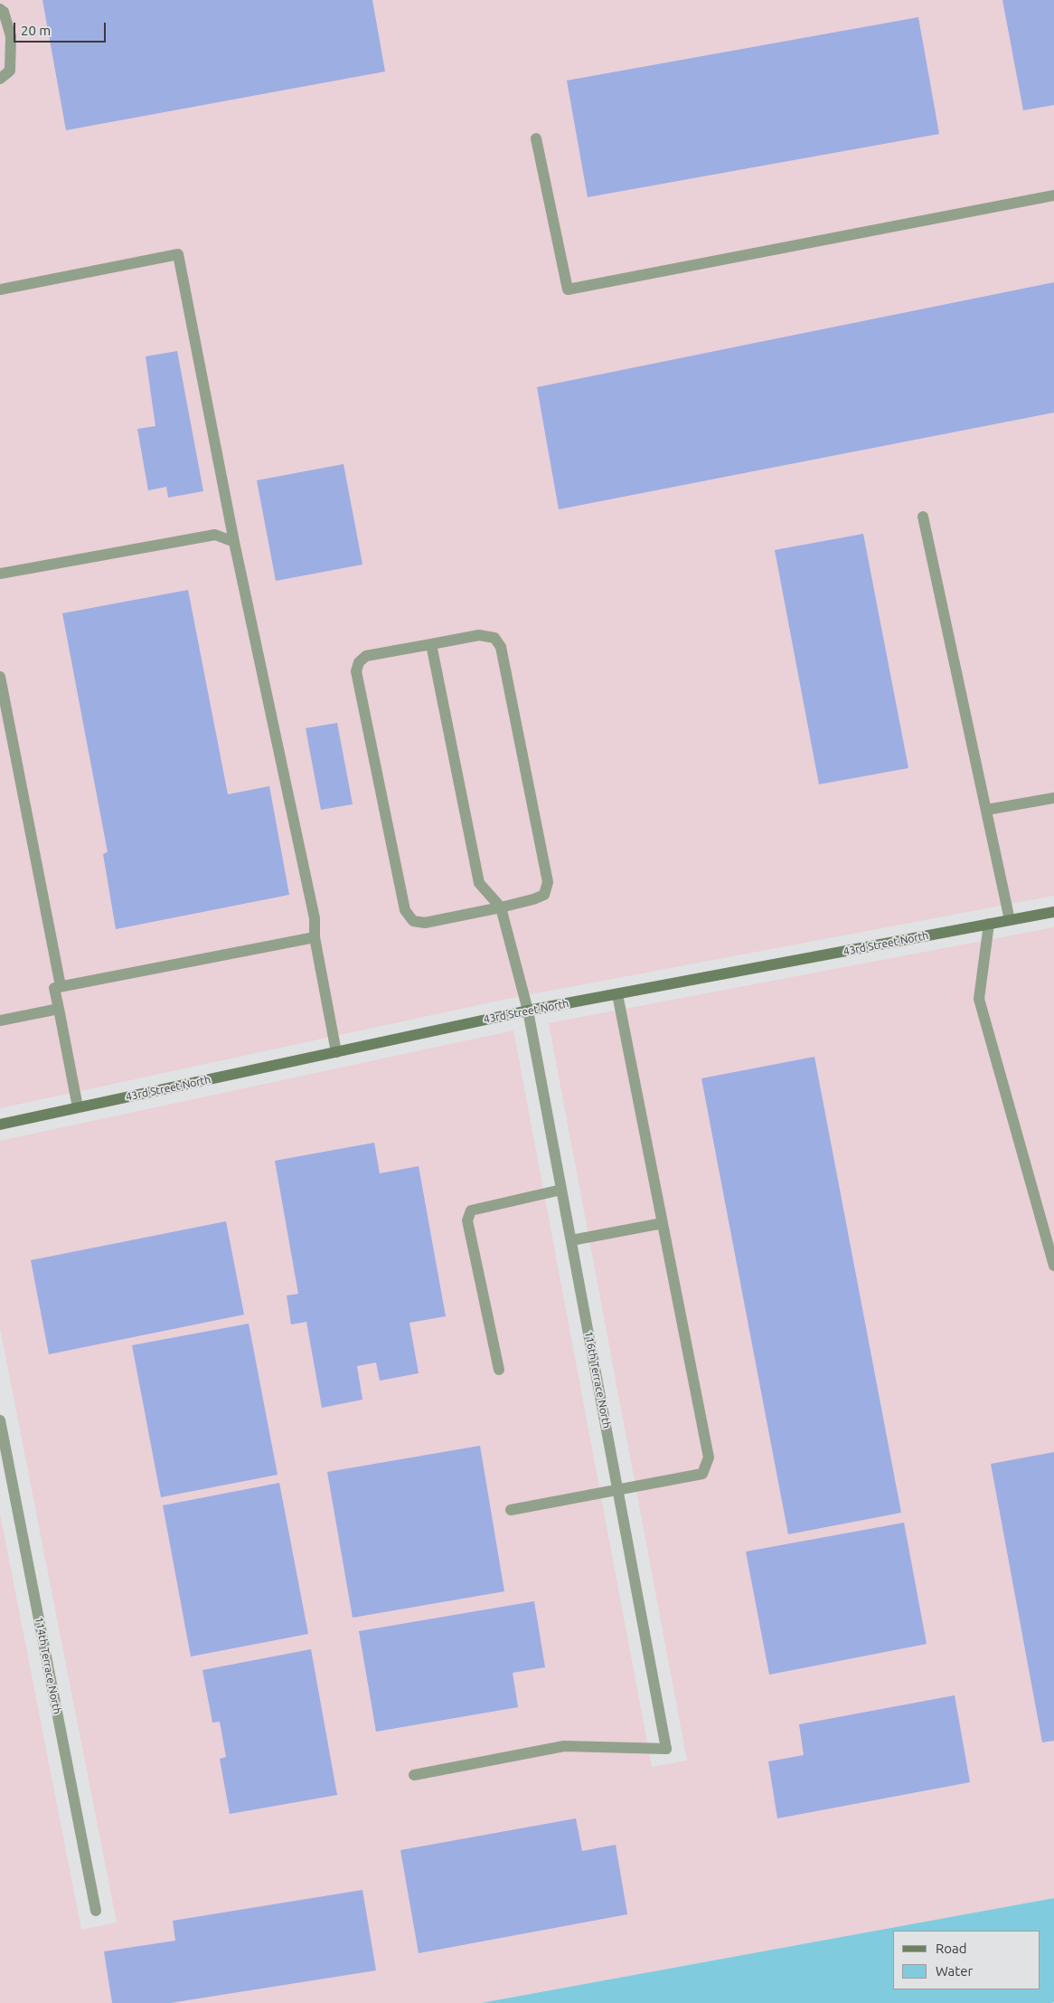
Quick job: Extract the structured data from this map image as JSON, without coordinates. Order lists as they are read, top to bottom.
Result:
{
  "streets": {
    "street": ["43rd Street North", "116th Terrace North", "114th Terrace North"]
  },
  "crossings": [
    ["43rd Street North", "116th Terrace North"]
  ],
  "legend": ["Road", "Water"],
  "scale_bar": "20 m"
}
